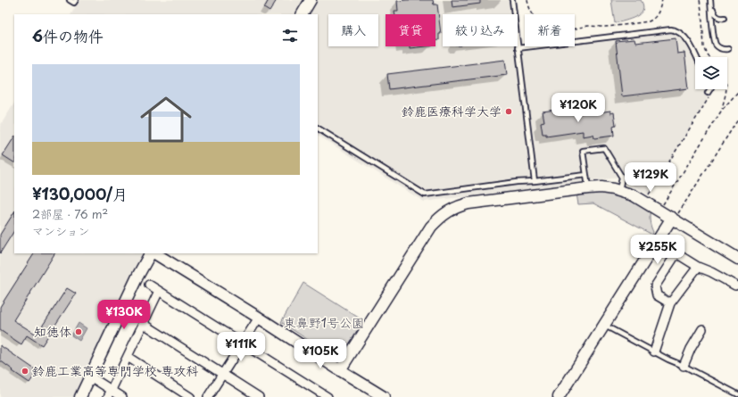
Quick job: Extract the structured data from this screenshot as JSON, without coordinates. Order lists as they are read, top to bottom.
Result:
{
  "parks": ["東鼻野1号公園"],
  "places": ["鈴鹿医療科学大学", "知徳体", "鈴鹿工業高等専門学校 専攻科"],
  "page": {
    "chip": [
      "購入",
      "賃貸",
      "絞り込み",
      "新着"
    ],
    "heading": "6件の物件",
    "list": [
      {
        "name": "¥130,000/月",
        "note": "2部屋 · 76 m² · マンション"
      }
    ],
    "price": [
      "¥120K",
      "¥129K",
      "¥255K",
      "¥130K",
      "¥111K",
      "¥105K"
    ]
  }
}
